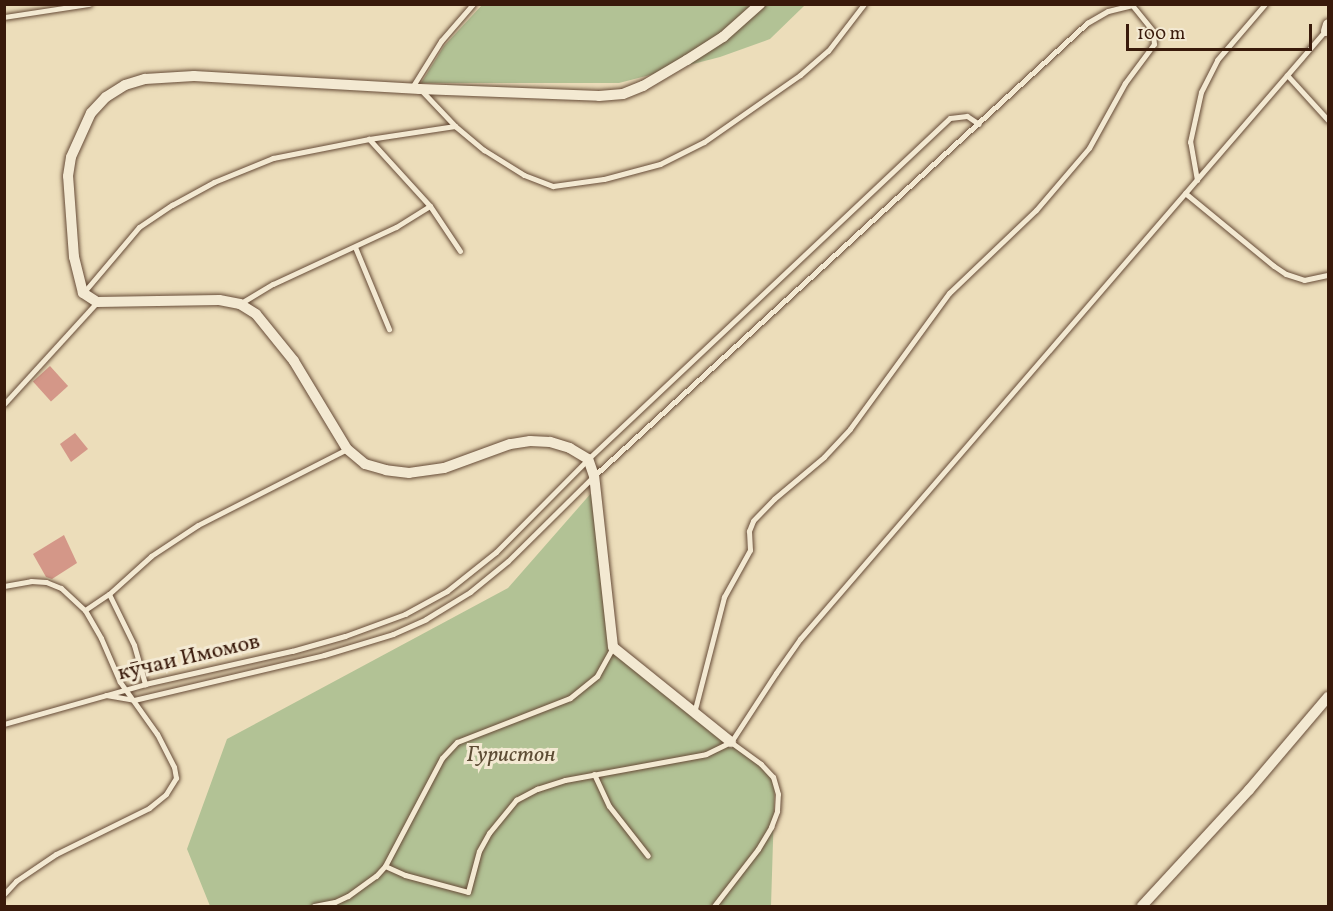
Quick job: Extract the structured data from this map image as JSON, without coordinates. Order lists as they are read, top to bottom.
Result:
{
  "streets": {
    "lane": ["кӯчаи Имомов"]
  },
  "parks": ["Гуристон"],
  "scale_bar": "100 m"
}
